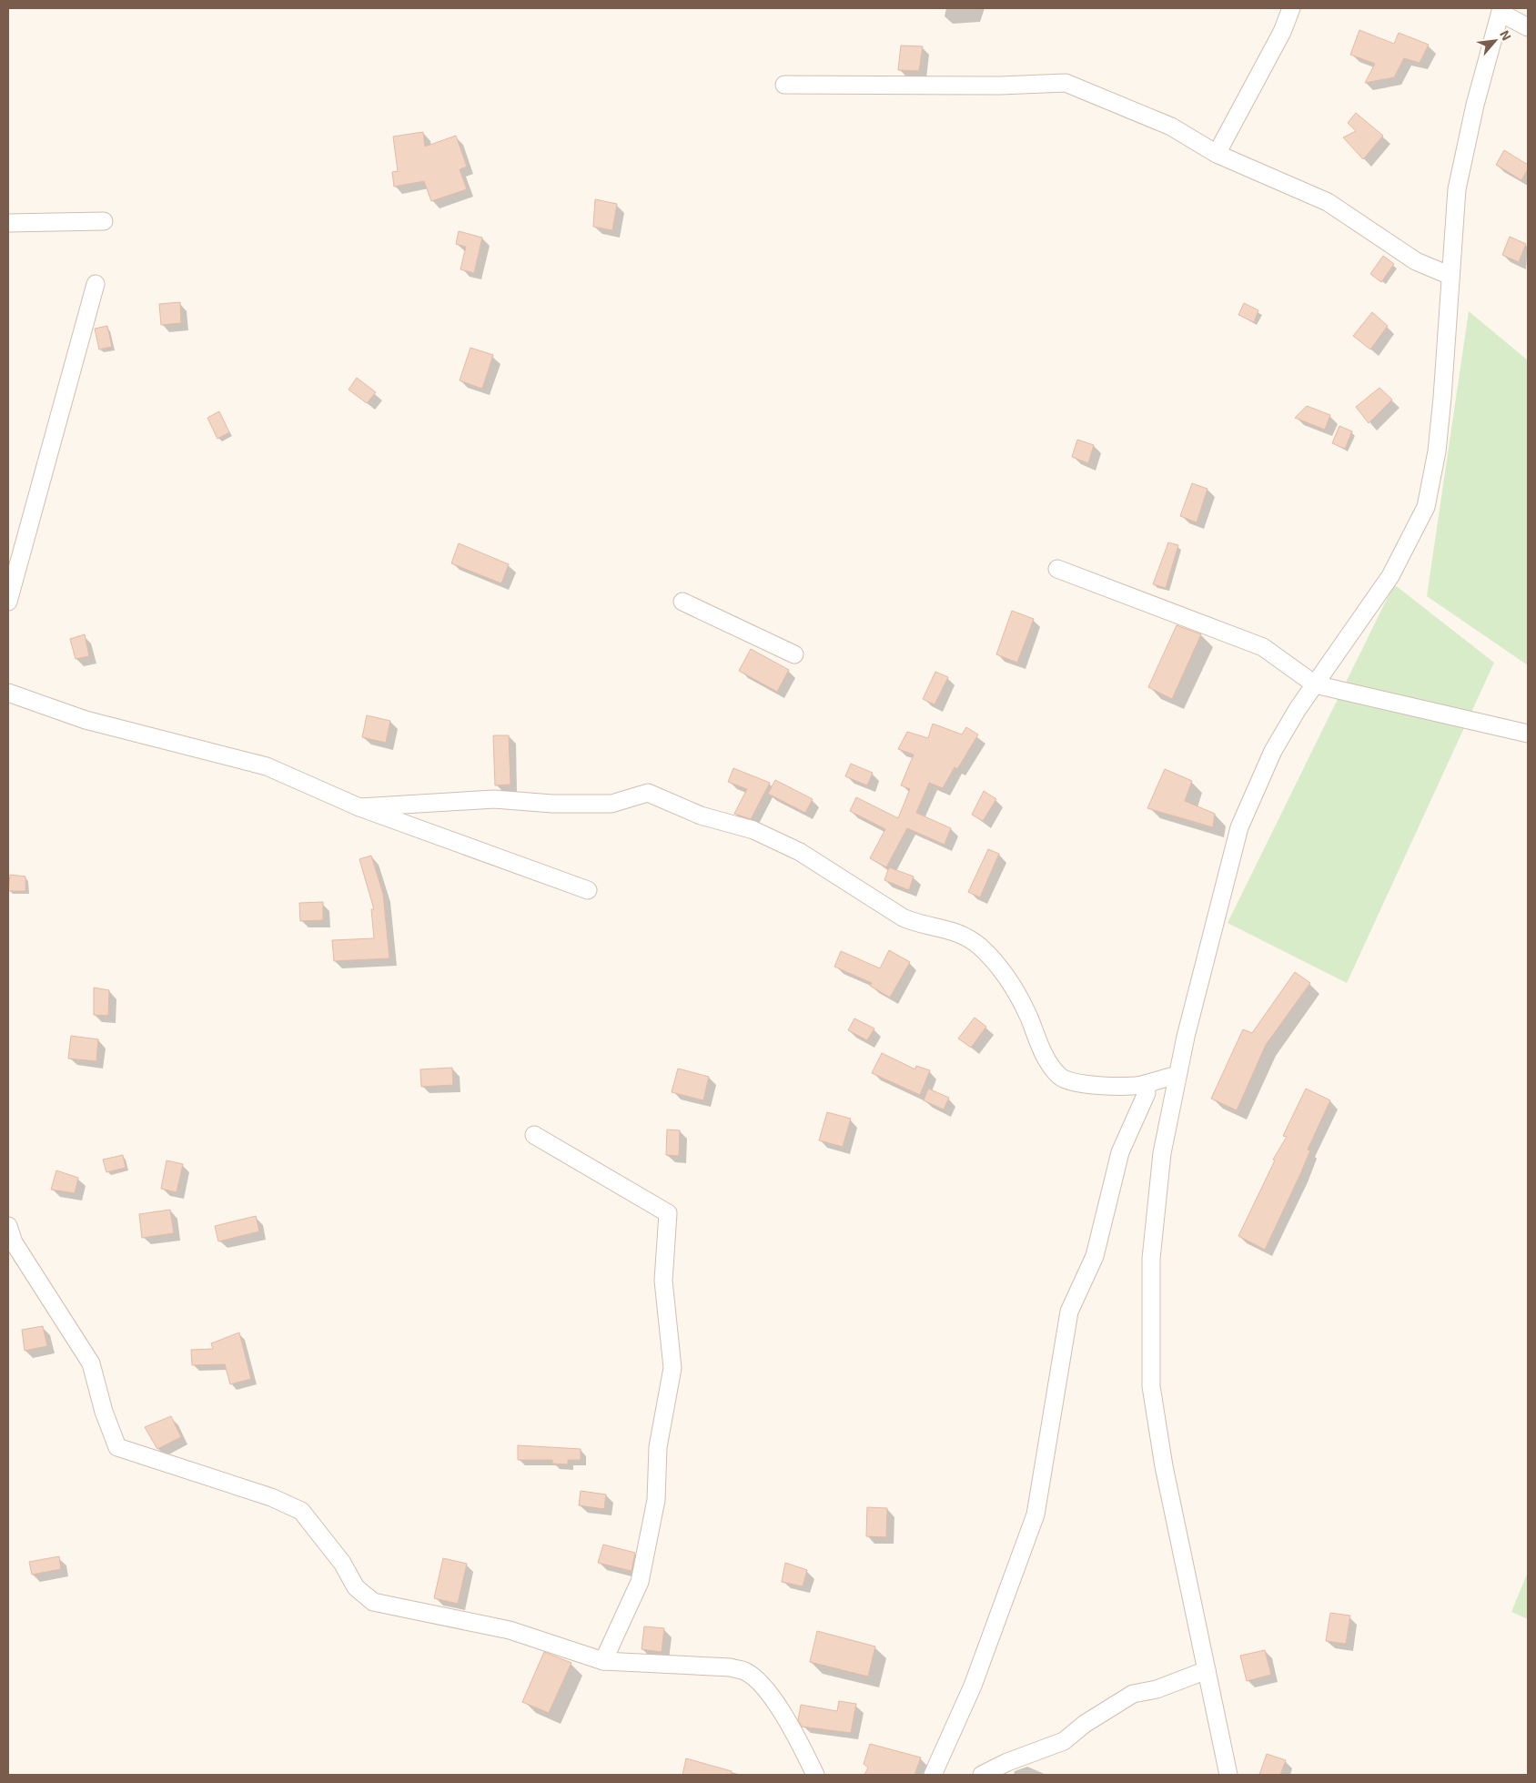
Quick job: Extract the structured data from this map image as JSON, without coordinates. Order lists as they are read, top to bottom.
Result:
{
  "north": "top right"
}
